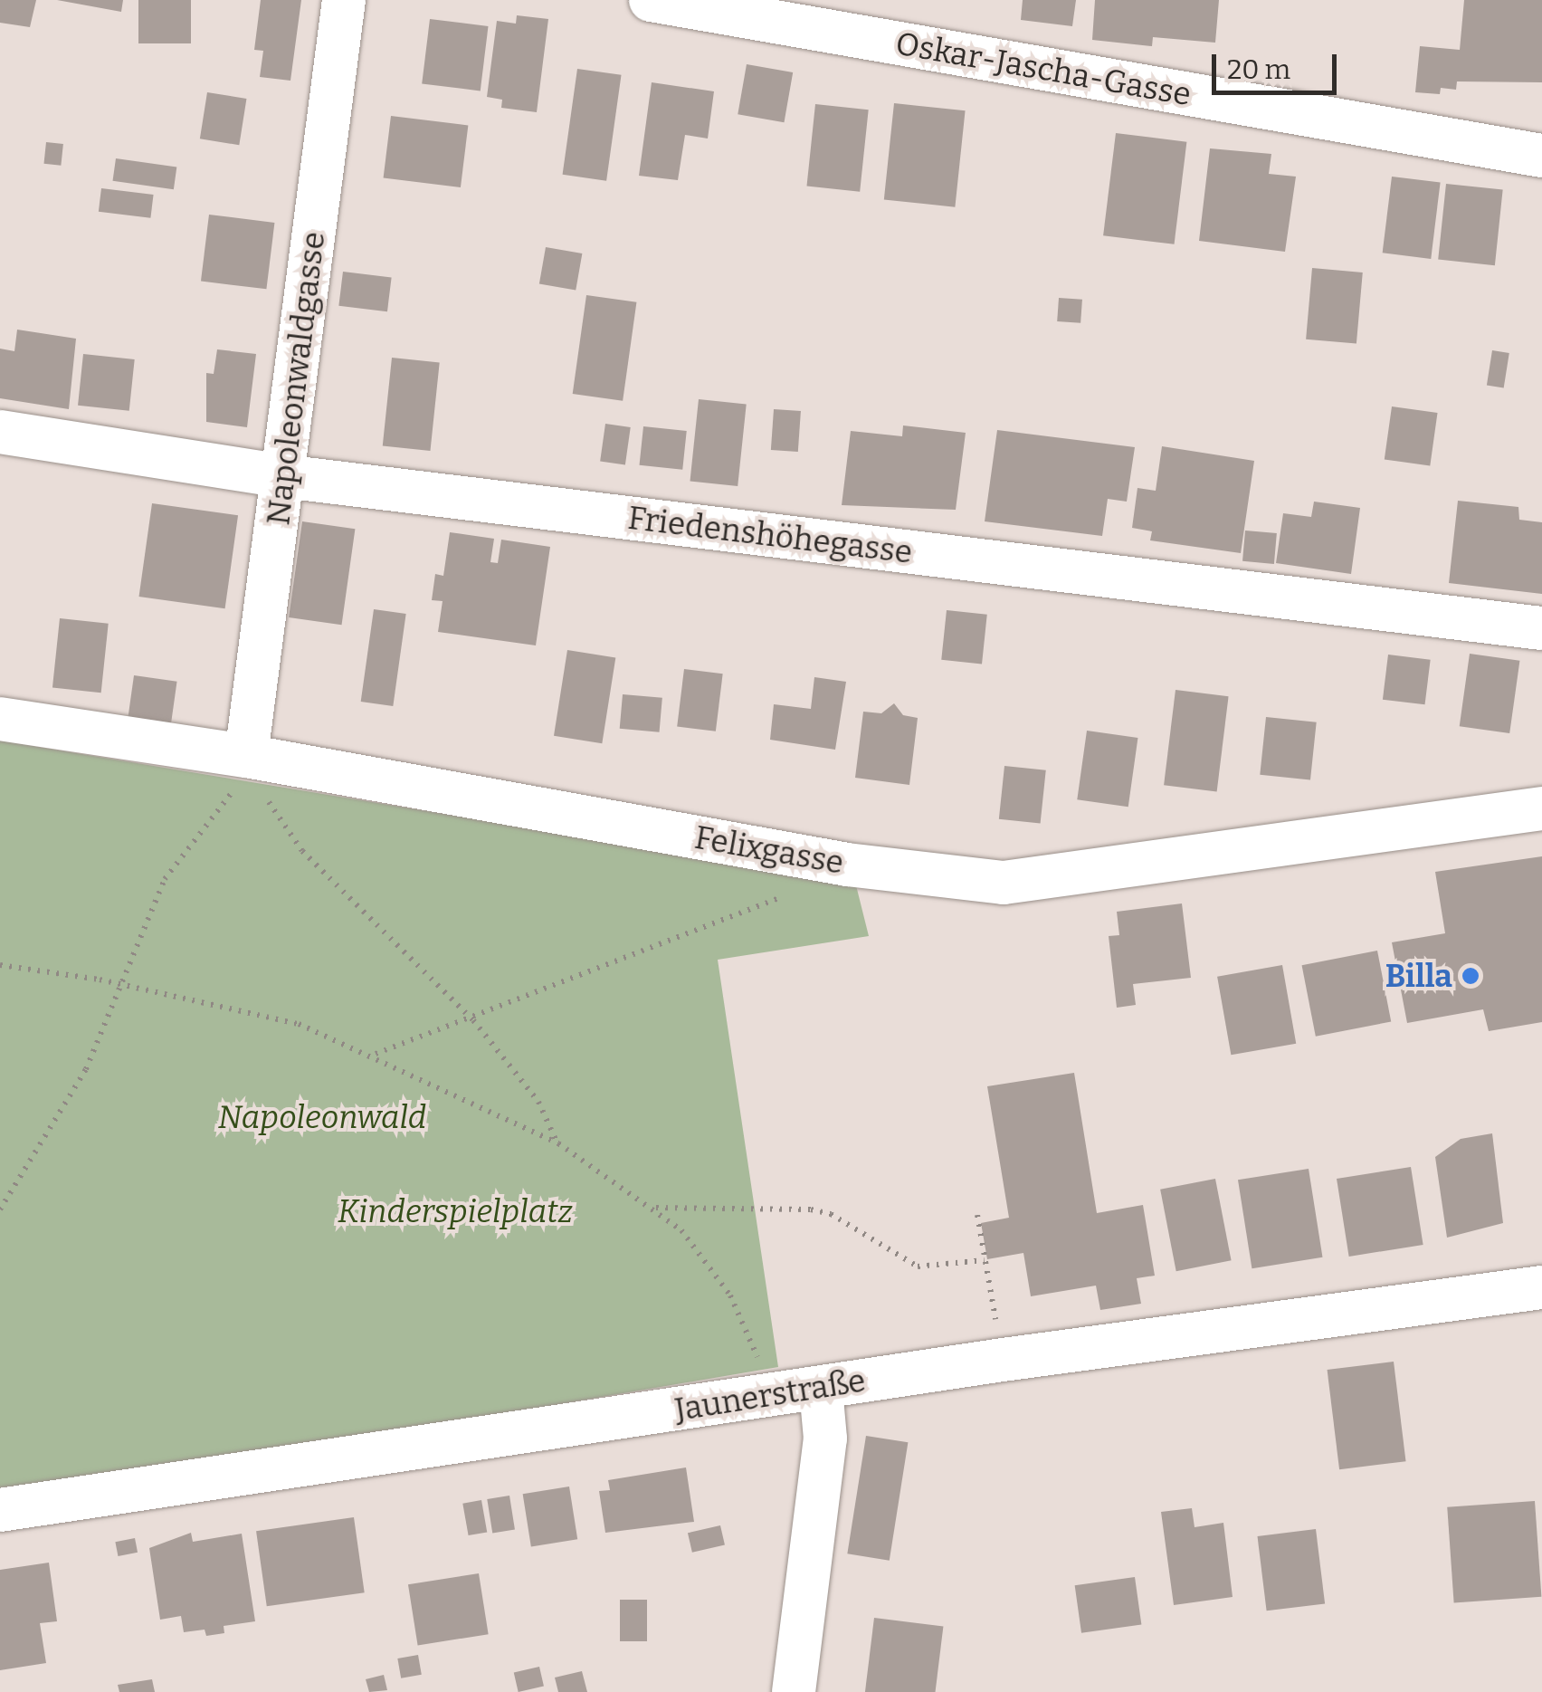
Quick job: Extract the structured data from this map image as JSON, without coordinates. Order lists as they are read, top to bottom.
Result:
{
  "streets": {
    "street": [
      "Oskar-Jascha-Gasse",
      "Napoleonwaldgasse",
      "Friedenshöhegasse",
      "Felixgasse",
      "Jaunerstraße"
    ]
  },
  "crossings": [
    ["Napoleonwaldgasse", "Friedenshöhegasse"],
    ["Napoleonwaldgasse", "Felixgasse"]
  ],
  "parks": ["Napoleonwald", "Kinderspielplatz"],
  "places": ["Billa"],
  "scale_bar": "20 m"
}
